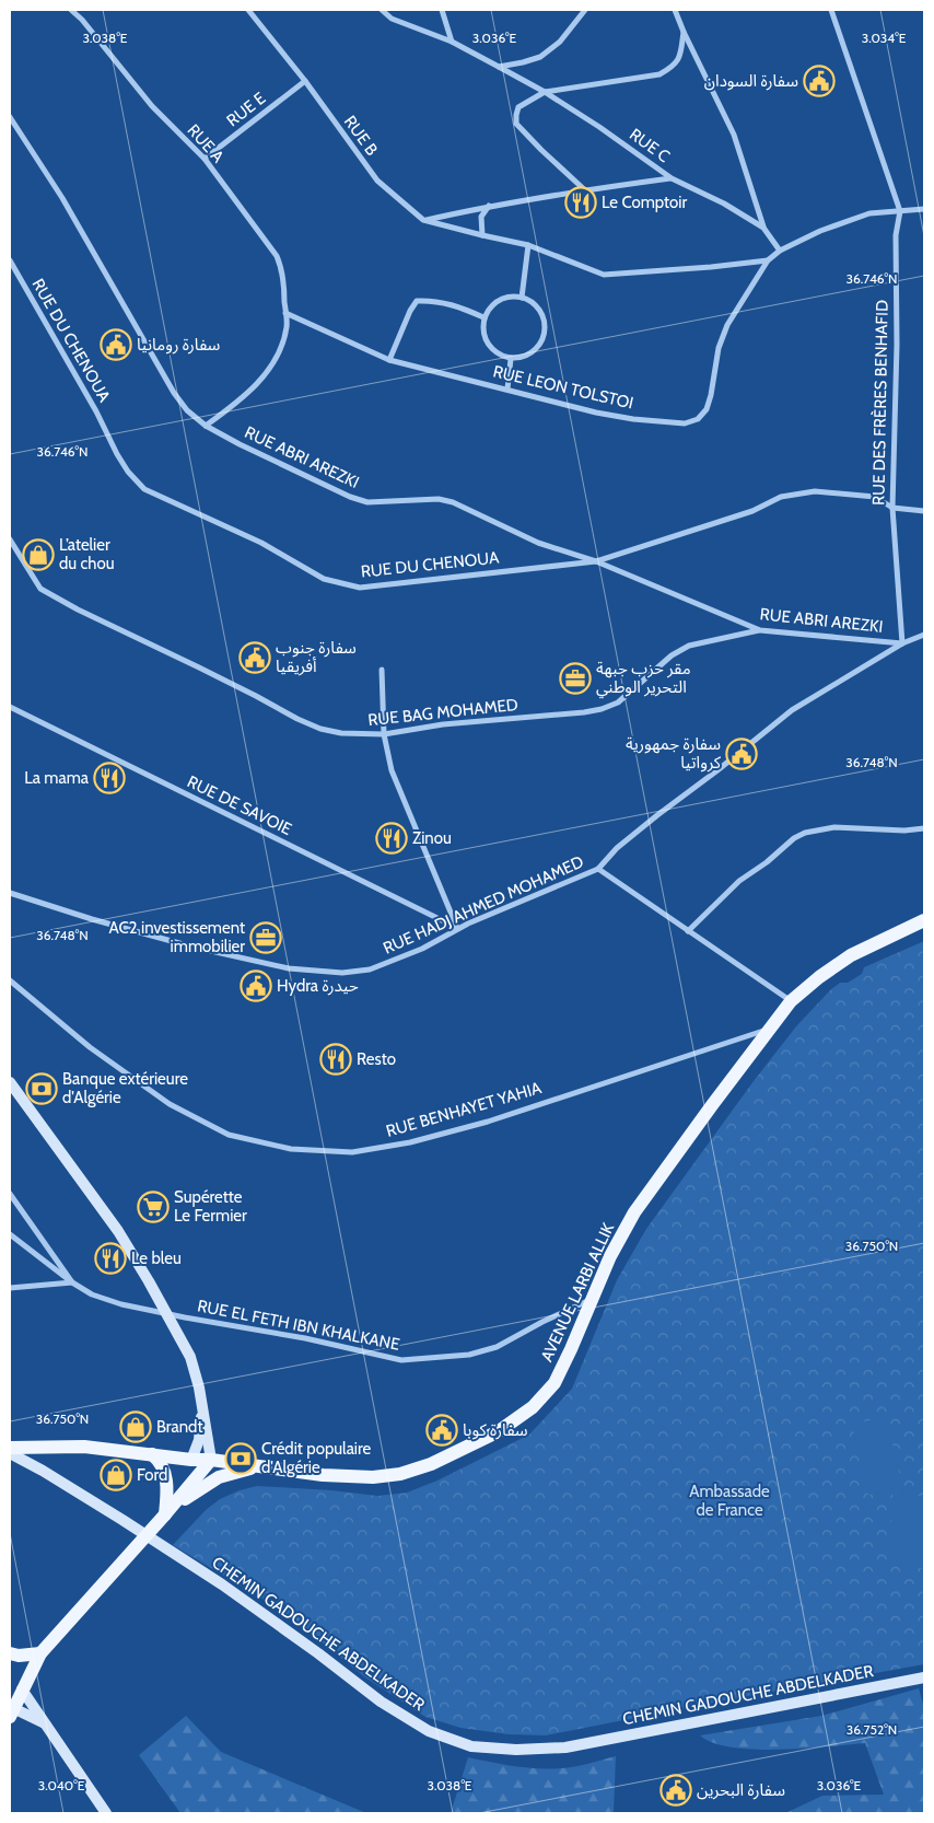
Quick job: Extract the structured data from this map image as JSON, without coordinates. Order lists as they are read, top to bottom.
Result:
{
  "streets": {
    "main road": ["AVENUE LARBI ALLIK"],
    "street": [
      "RUE E",
      "RUE B",
      "RUE A",
      "RUE C",
      "RUE DU CHENOUA",
      "RUE LEON TOLSTOI",
      "RUE DES FRÈRES BENHAFID",
      "RUE ABRI AREZKI",
      "RUE BAG MOHAMED",
      "RUE DE SAVOIE",
      "RUE HADJ AHMED MOHAMED",
      "RUE BENHAYET YAHIA",
      "RUE EL FETH IBN KHALKANE",
      "CHEMIN GADOUCHE ABDELKADER"
    ]
  },
  "crossings": [
    ["RUE E", "RUE B"],
    ["RUE E", "RUE A"],
    ["RUE B", "RUE LEON TOLSTOI"],
    ["RUE A", "RUE LEON TOLSTOI"],
    ["RUE A", "RUE ABRI AREZKI"],
    ["RUE C", "RUE LEON TOLSTOI"],
    ["RUE DU CHENOUA", "RUE DES FRÈRES BENHAFID"],
    ["RUE DU CHENOUA", "RUE ABRI AREZKI"],
    ["RUE LEON TOLSTOI", "RUE DES FRÈRES BENHAFID"],
    ["RUE DES FRÈRES BENHAFID", "RUE ABRI AREZKI"],
    ["RUE DES FRÈRES BENHAFID", "RUE HADJ AHMED MOHAMED"],
    ["RUE ABRI AREZKI", "RUE BAG MOHAMED"],
    ["RUE ABRI AREZKI", "RUE HADJ AHMED MOHAMED"],
    ["RUE DE SAVOIE", "RUE HADJ AHMED MOHAMED"],
    ["RUE BENHAYET YAHIA", "AVENUE LARBI ALLIK"],
    ["AVENUE LARBI ALLIK", "RUE EL FETH IBN KHALKANE"]
  ],
  "parks": ["Ambassade de France"],
  "places": {
    "public building": [
      "سفارة السودان",
      "سفارة رومانيا",
      "سفارة جنوب أفريقيا",
      "سفارة جمهورية كرواتيا",
      "Hydra حيدرة",
      "سفارة كوبا",
      "سفارة البحرين"
    ],
    "restaurant": [
      "Le Comptoir",
      "La mama",
      "Zinou",
      "Resto",
      "Le bleu"
    ],
    "shop": ["L’atelier du chou", "Brandt", "Ford"],
    "office": ["مقر حزب جبهة التحرير الوطني", "AC2 investissement immobilier"],
    "bank": ["Banque extérieure d'Algérie", "Crédit populaire d'Algérie"],
    "supermarket": ["Supérette Le Fermier"]
  },
  "coordinates": [
    "3.038°E",
    "3.036°E",
    "3.034°E",
    "36.746°N",
    "36.748°N",
    "36.750°N",
    "36.752°N",
    "3.040°E"
  ]
}
